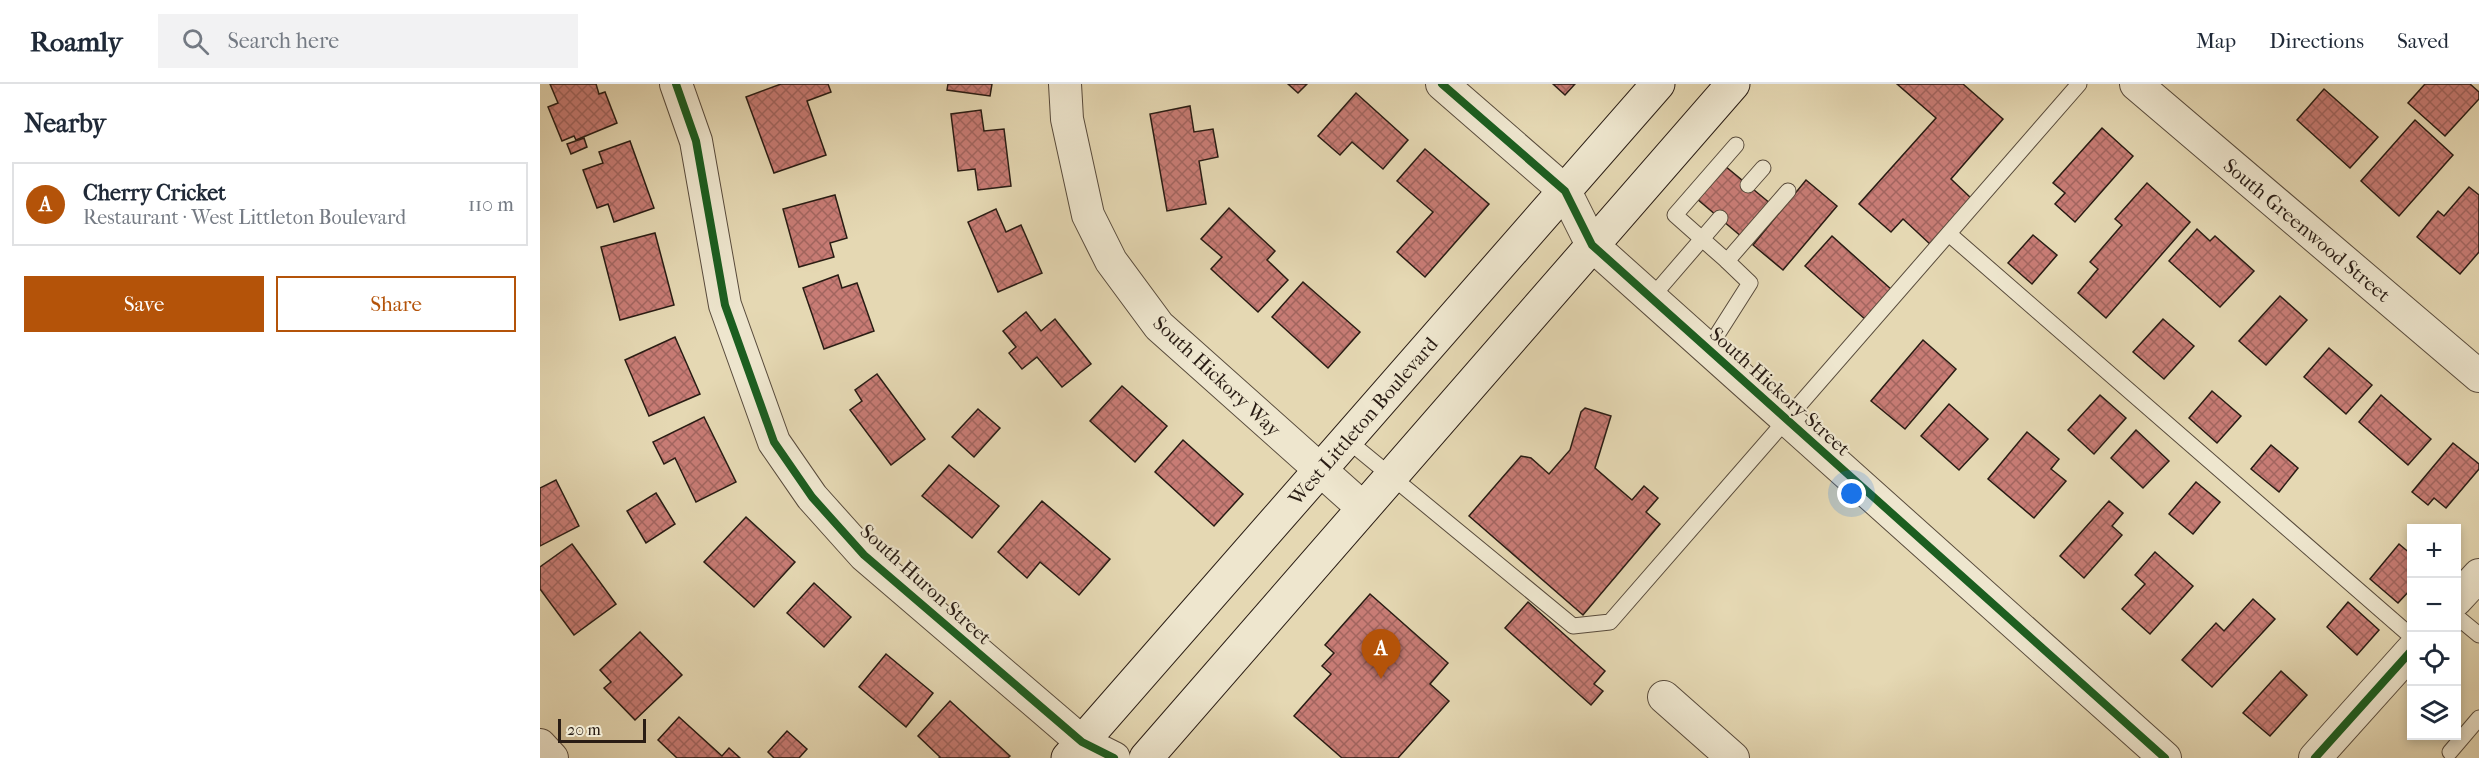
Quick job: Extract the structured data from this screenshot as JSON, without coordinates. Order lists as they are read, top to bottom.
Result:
{
  "streets": {
    "main road": ["West Littleton Boulevard"],
    "street": [
      "South Greenwood Street",
      "South Hickory Way",
      "South Hickory Street",
      "South Huron Street"
    ]
  },
  "crossings": [
    ["South Hickory Way", "West Littleton Boulevard"],
    ["South Hickory Street", "West Littleton Boulevard"],
    ["West Littleton Boulevard", "South Huron Street"]
  ],
  "scale_bar": "20 m",
  "page": {
    "header": "Roamly",
    "search": "Search here",
    "nav": ["Map", "Directions", "Saved"],
    "heading": "Nearby",
    "list": [
      {
        "mark": "A",
        "name": "Cherry Cricket",
        "note": "Restaurant · West Littleton Boulevard",
        "value": "110 m"
      }
    ],
    "buttons": ["Save", "Share"],
    "map_buttons": ["+", "−"],
    "pins": "A",
    "scale": "20 m"
  }
}
